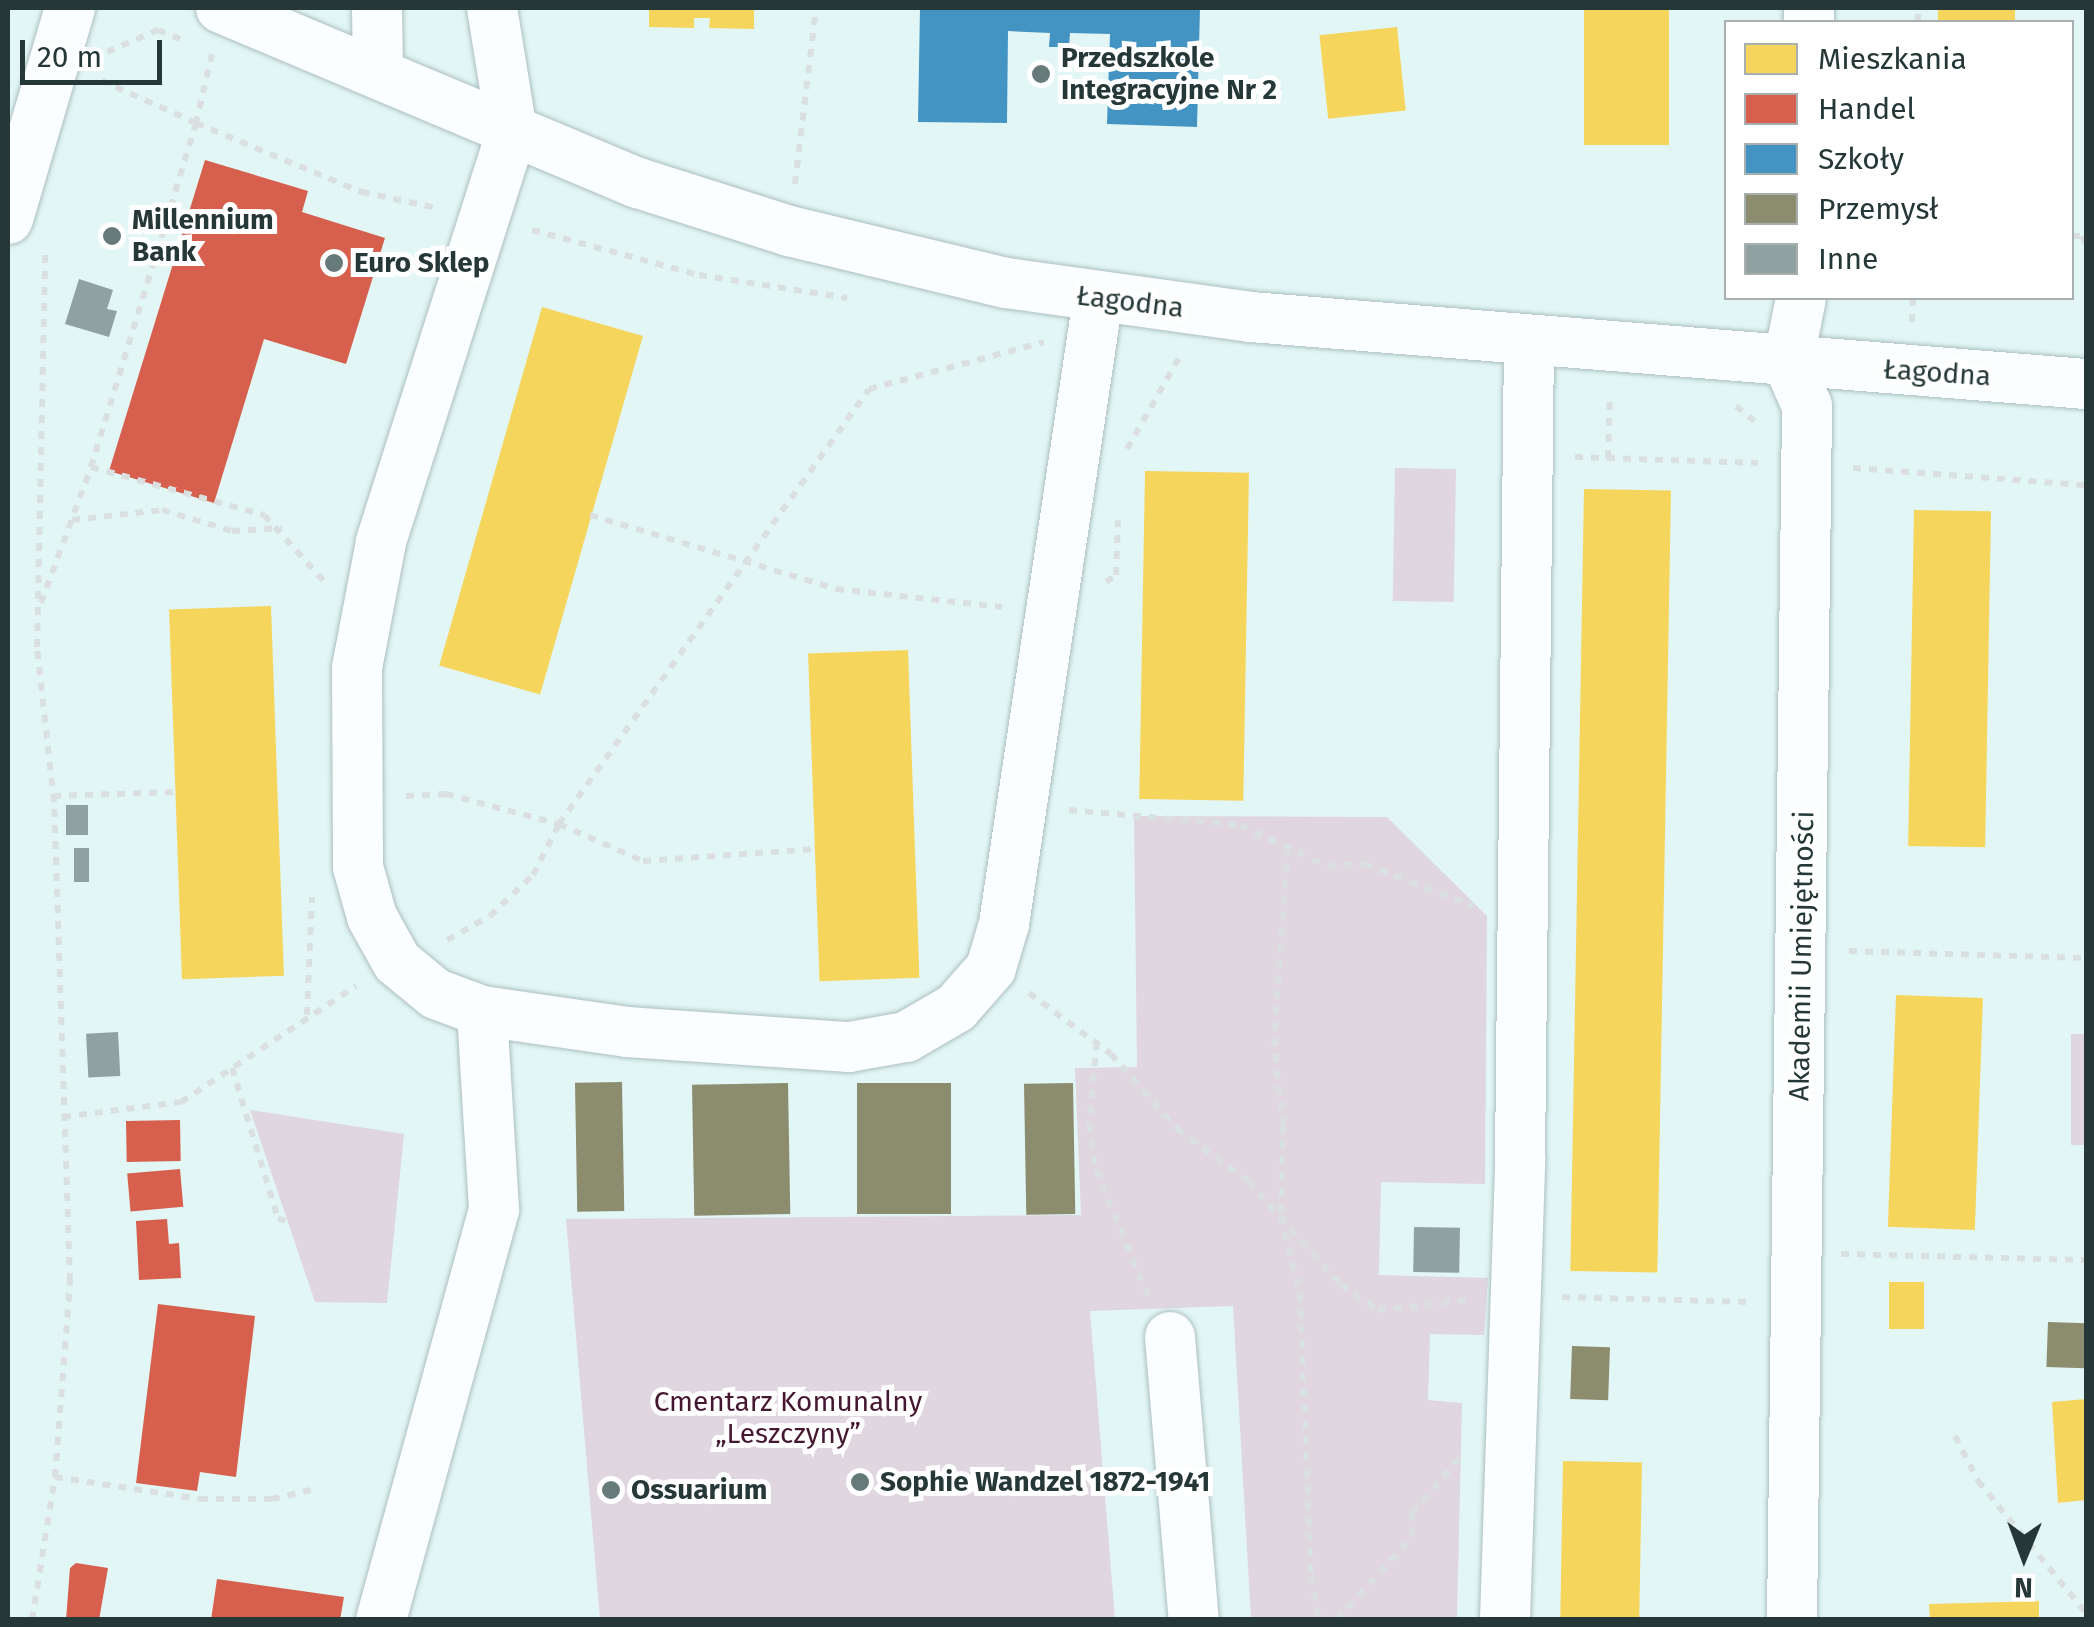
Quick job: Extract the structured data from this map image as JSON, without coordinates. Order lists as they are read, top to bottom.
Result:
{
  "streets": {
    "street": ["Łagodna", "Akademii Umiejętności"]
  },
  "crossings": [
    ["Łagodna", "Akademii Umiejętności"]
  ],
  "parks": ["Cmentarz Komunalny „Leszczyny”"],
  "places": [
    "Przedszkole Integracyjne Nr 2",
    "Millennium Bank",
    "Euro Sklep",
    "Sophie Wandzel 1872-1941",
    "Ossuarium"
  ],
  "legend": [
    "Mieszkania",
    "Handel",
    "Szkoły",
    "Przemysł",
    "Inne"
  ],
  "scale_bar": "20 m",
  "north": "bottom"
}
